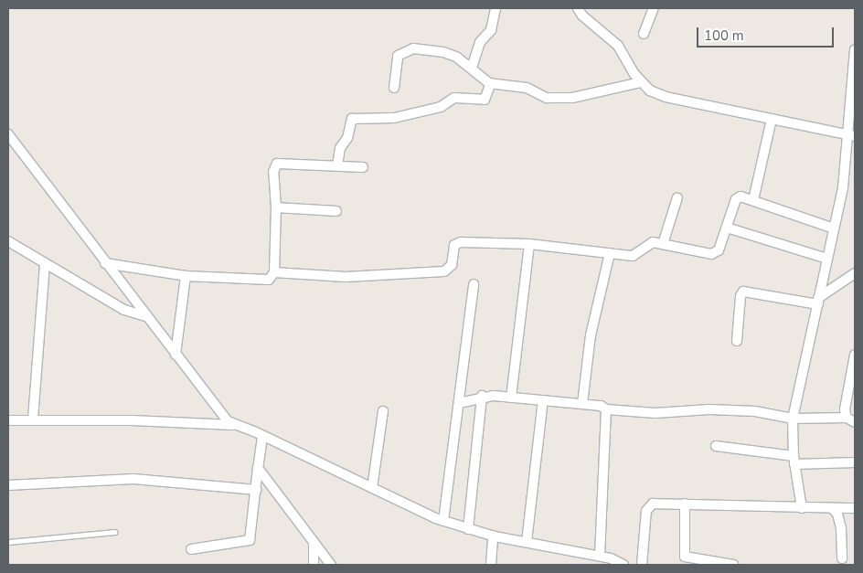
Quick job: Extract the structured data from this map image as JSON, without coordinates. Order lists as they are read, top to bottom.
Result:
{
  "scale_bar": "100 m"
}
